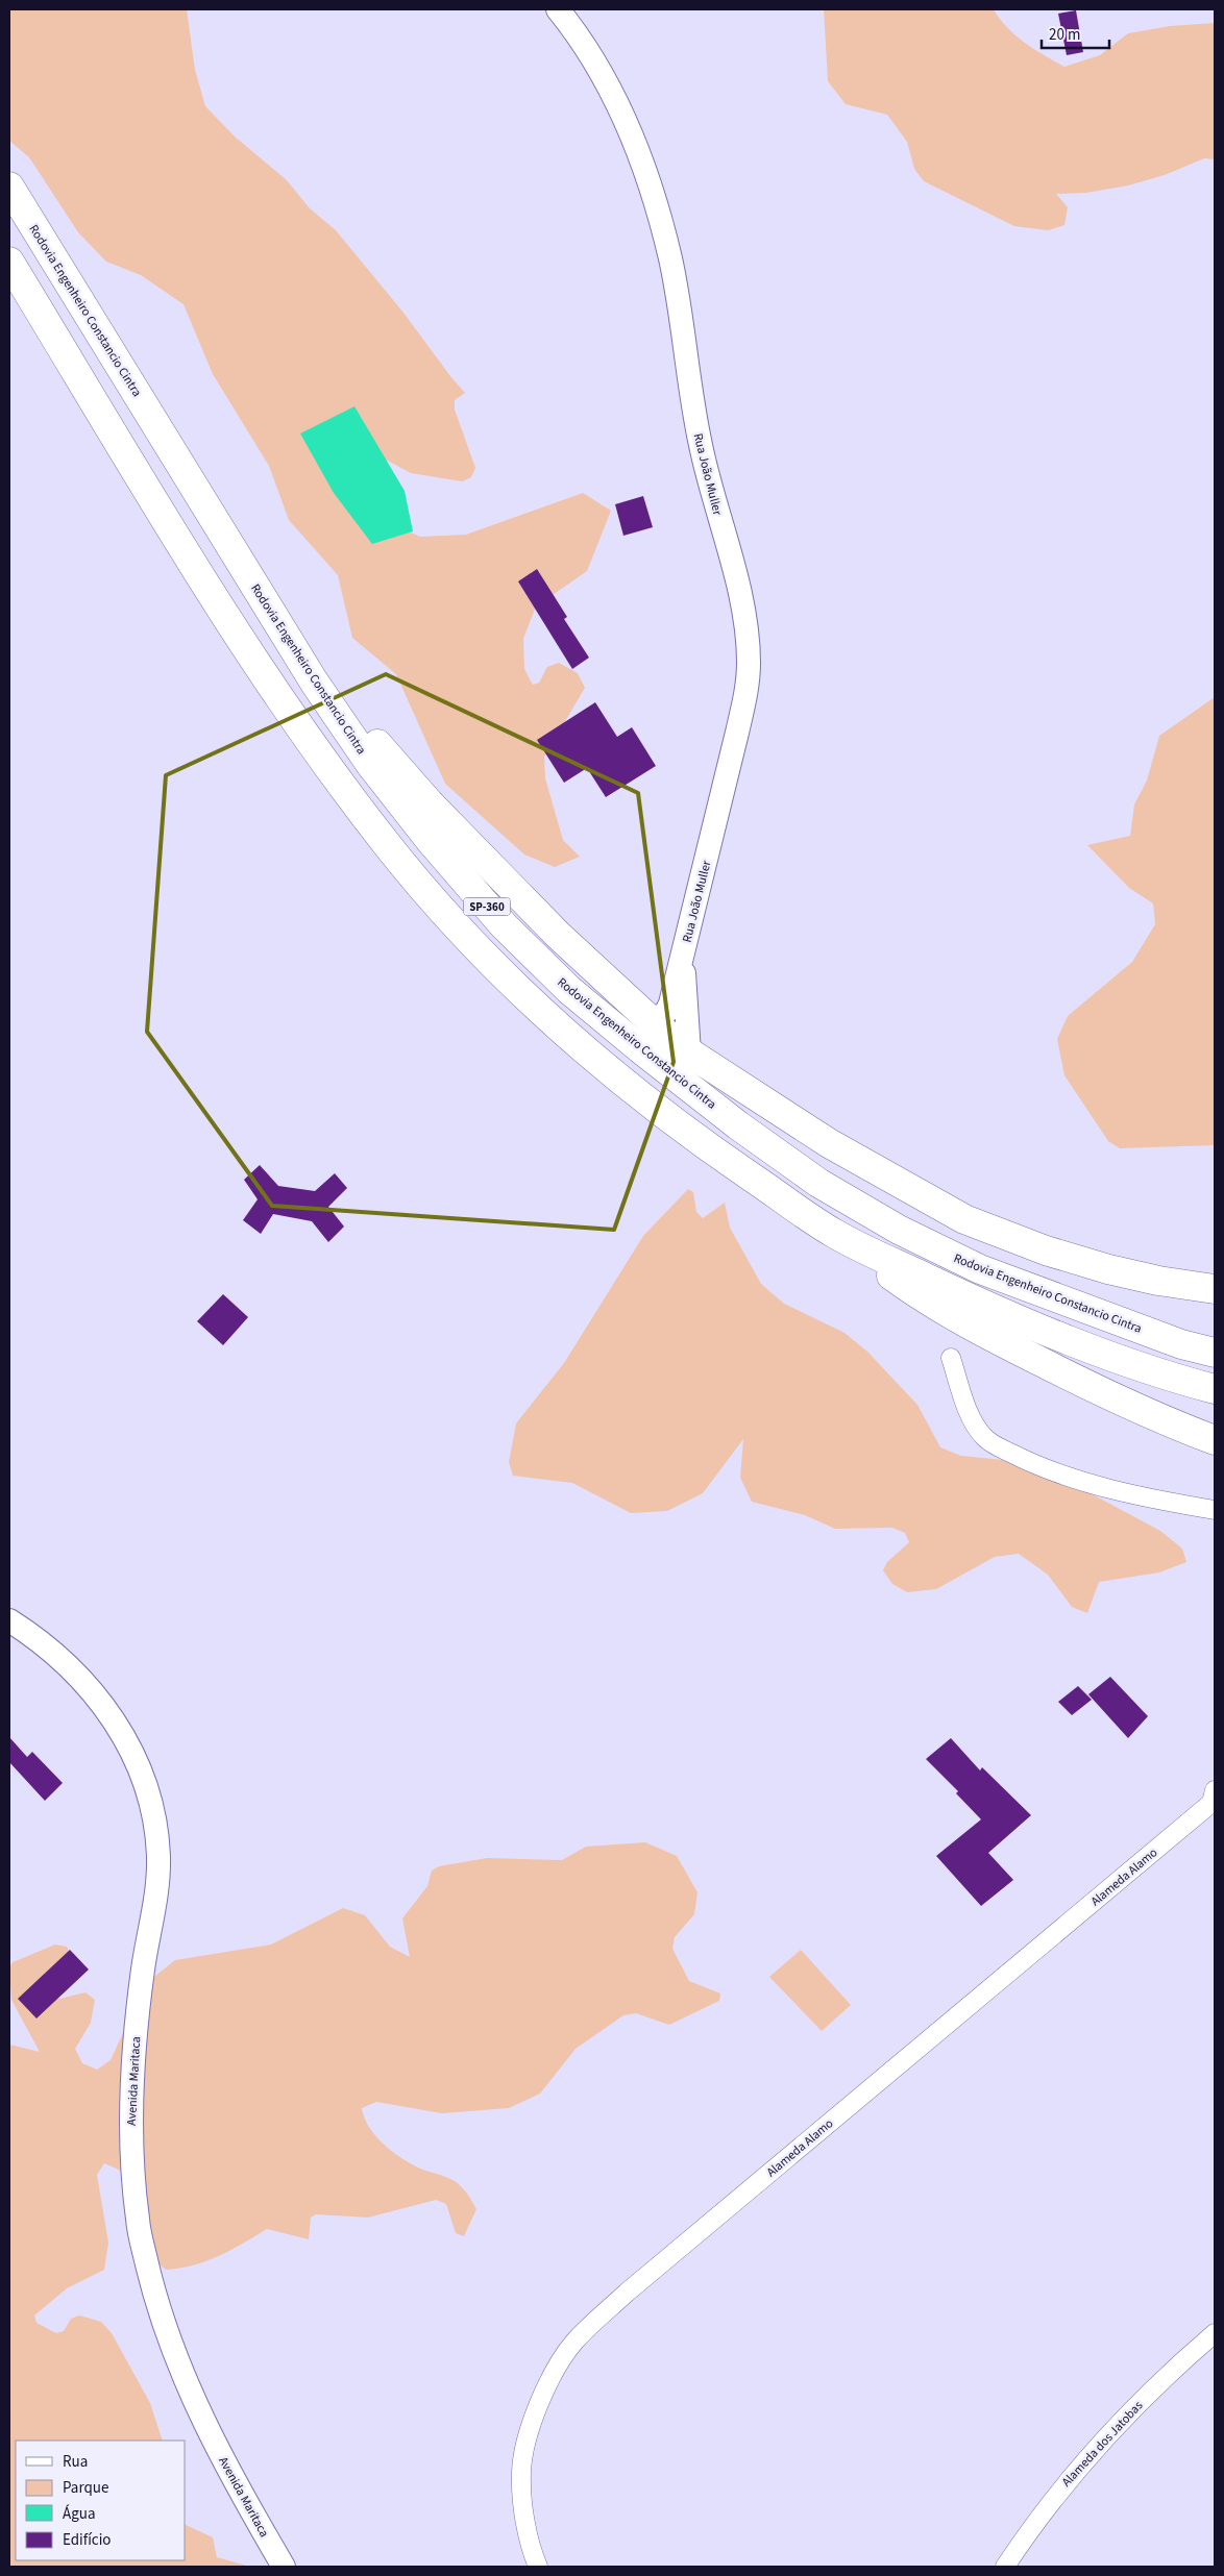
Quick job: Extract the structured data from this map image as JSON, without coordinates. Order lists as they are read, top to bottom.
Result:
{
  "streets": {
    "highway": ["Rodovia Engenheiro Constancio Cintra", "SP-360"],
    "street": [
      "Rua João Muller",
      "Alameda Alamo",
      "Avenida Maritaca",
      "Alameda dos Jatobas"
    ]
  },
  "legend": [
    "Rua",
    "Parque",
    "Água",
    "Edifício"
  ],
  "scale_bar": "20 m"
}
